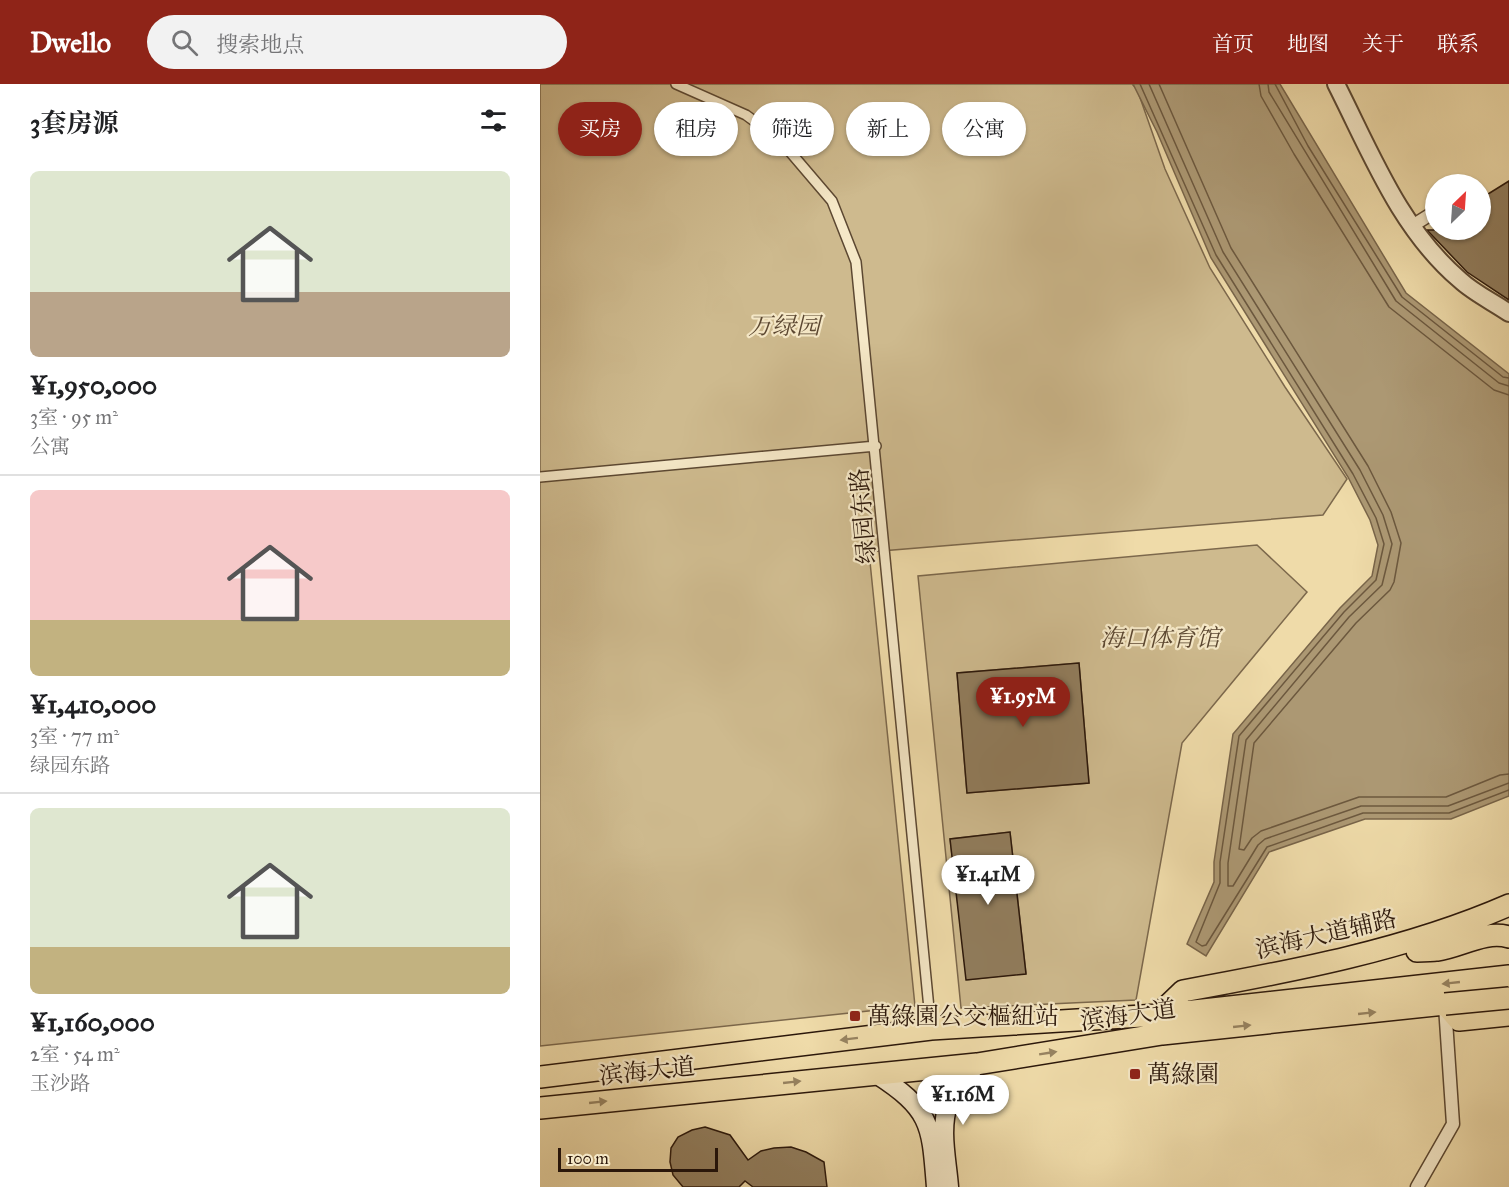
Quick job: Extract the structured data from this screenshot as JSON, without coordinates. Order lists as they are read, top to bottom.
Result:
{
  "streets": {
    "highway": ["滨海大道辅路", "滨海大道"],
    "street": ["绿园东路"]
  },
  "crossings": [
    ["绿园东路", "滨海大道"],
    ["滨海大道辅路", "滨海大道"]
  ],
  "parks": ["万绿园", "海口体育馆"],
  "places": {
    "transit": ["萬綠園公交樞紐站", "萬綠園"]
  },
  "scale_bar": "100 m",
  "north": "top right",
  "page": {
    "header": "Dwello",
    "search": "搜索地点",
    "nav": [
      "首页",
      "地图",
      "关于",
      "联系"
    ],
    "heading": "3套房源",
    "chip": [
      "买房",
      "租房",
      "筛选",
      "新上",
      "公寓"
    ],
    "list": [
      {
        "name": "¥1,950,000",
        "note": "3室 · 95 m² · 公寓"
      },
      {
        "name": "¥1,410,000",
        "note": "3室 · 77 m² · 绿园东路"
      },
      {
        "name": "¥1,160,000",
        "note": "2室 · 54 m² · 玉沙路"
      }
    ],
    "price": ["¥1.95M", "¥1.41M", "¥1.16M"],
    "scale": "100 m"
  }
}
